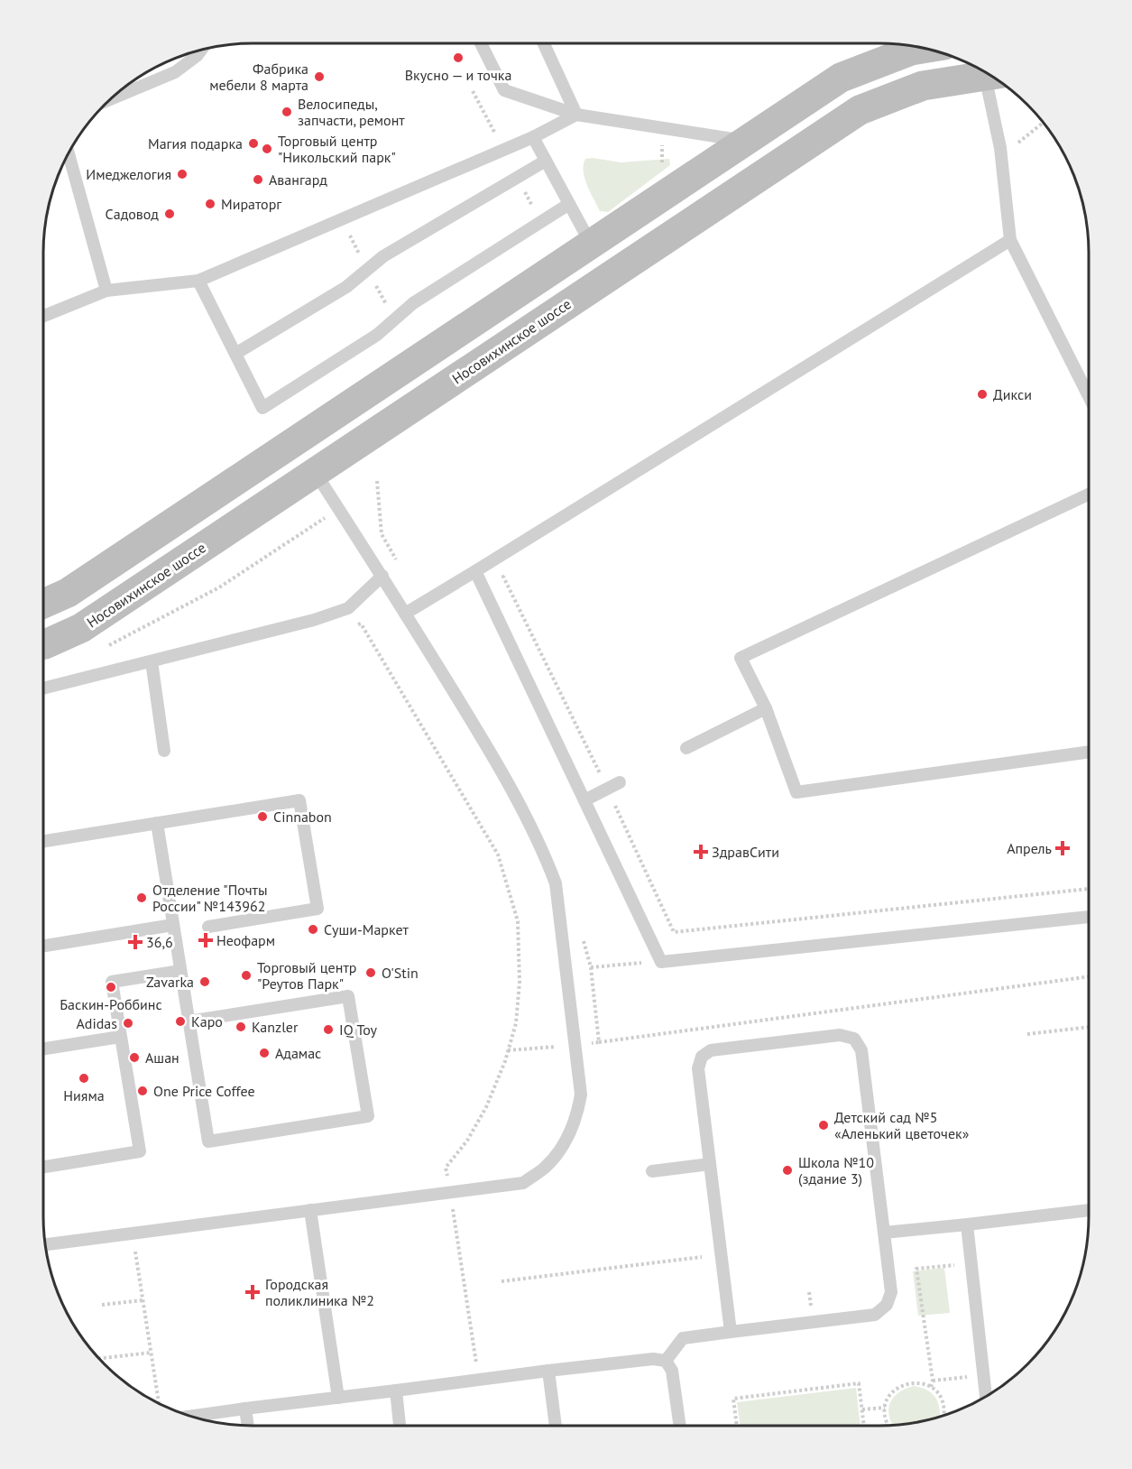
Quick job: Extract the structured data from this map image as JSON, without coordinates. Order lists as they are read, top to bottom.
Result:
{
  "streets": {
    "main road": ["Носовихинское шоссе"]
  },
  "places": {
    "other": [
      "Вкусно — и точка",
      "Фабрика мебели 8 марта",
      "Велосипеды, запчасти, ремонт",
      "Магия подарка",
      "Торговый центр \"Никольский парк\"",
      "Имеджелогия",
      "Авангард",
      "Мираторг",
      "Садовод",
      "Дикси",
      "Cinnabon",
      "Отделение \"Почты России\" №143962",
      "Суши-Маркет",
      "O'Stin",
      "Торговый центр \"Реутов Парк\"",
      "Zavarka",
      "Баскин-Роббинс",
      "Каро",
      "Adidas",
      "Kanzler",
      "IQ Toy",
      "Адамас",
      "Ашан",
      "Нияма",
      "One Price Coffee",
      "Детский сад №5 «Аленький цветочек»",
      "Школа №10 (здание 3)"
    ],
    "health": [
      "Апрель",
      "ЗдравСити",
      "Неофарм",
      "36,6",
      "Городская поликлиника №2"
    ]
  }
}
